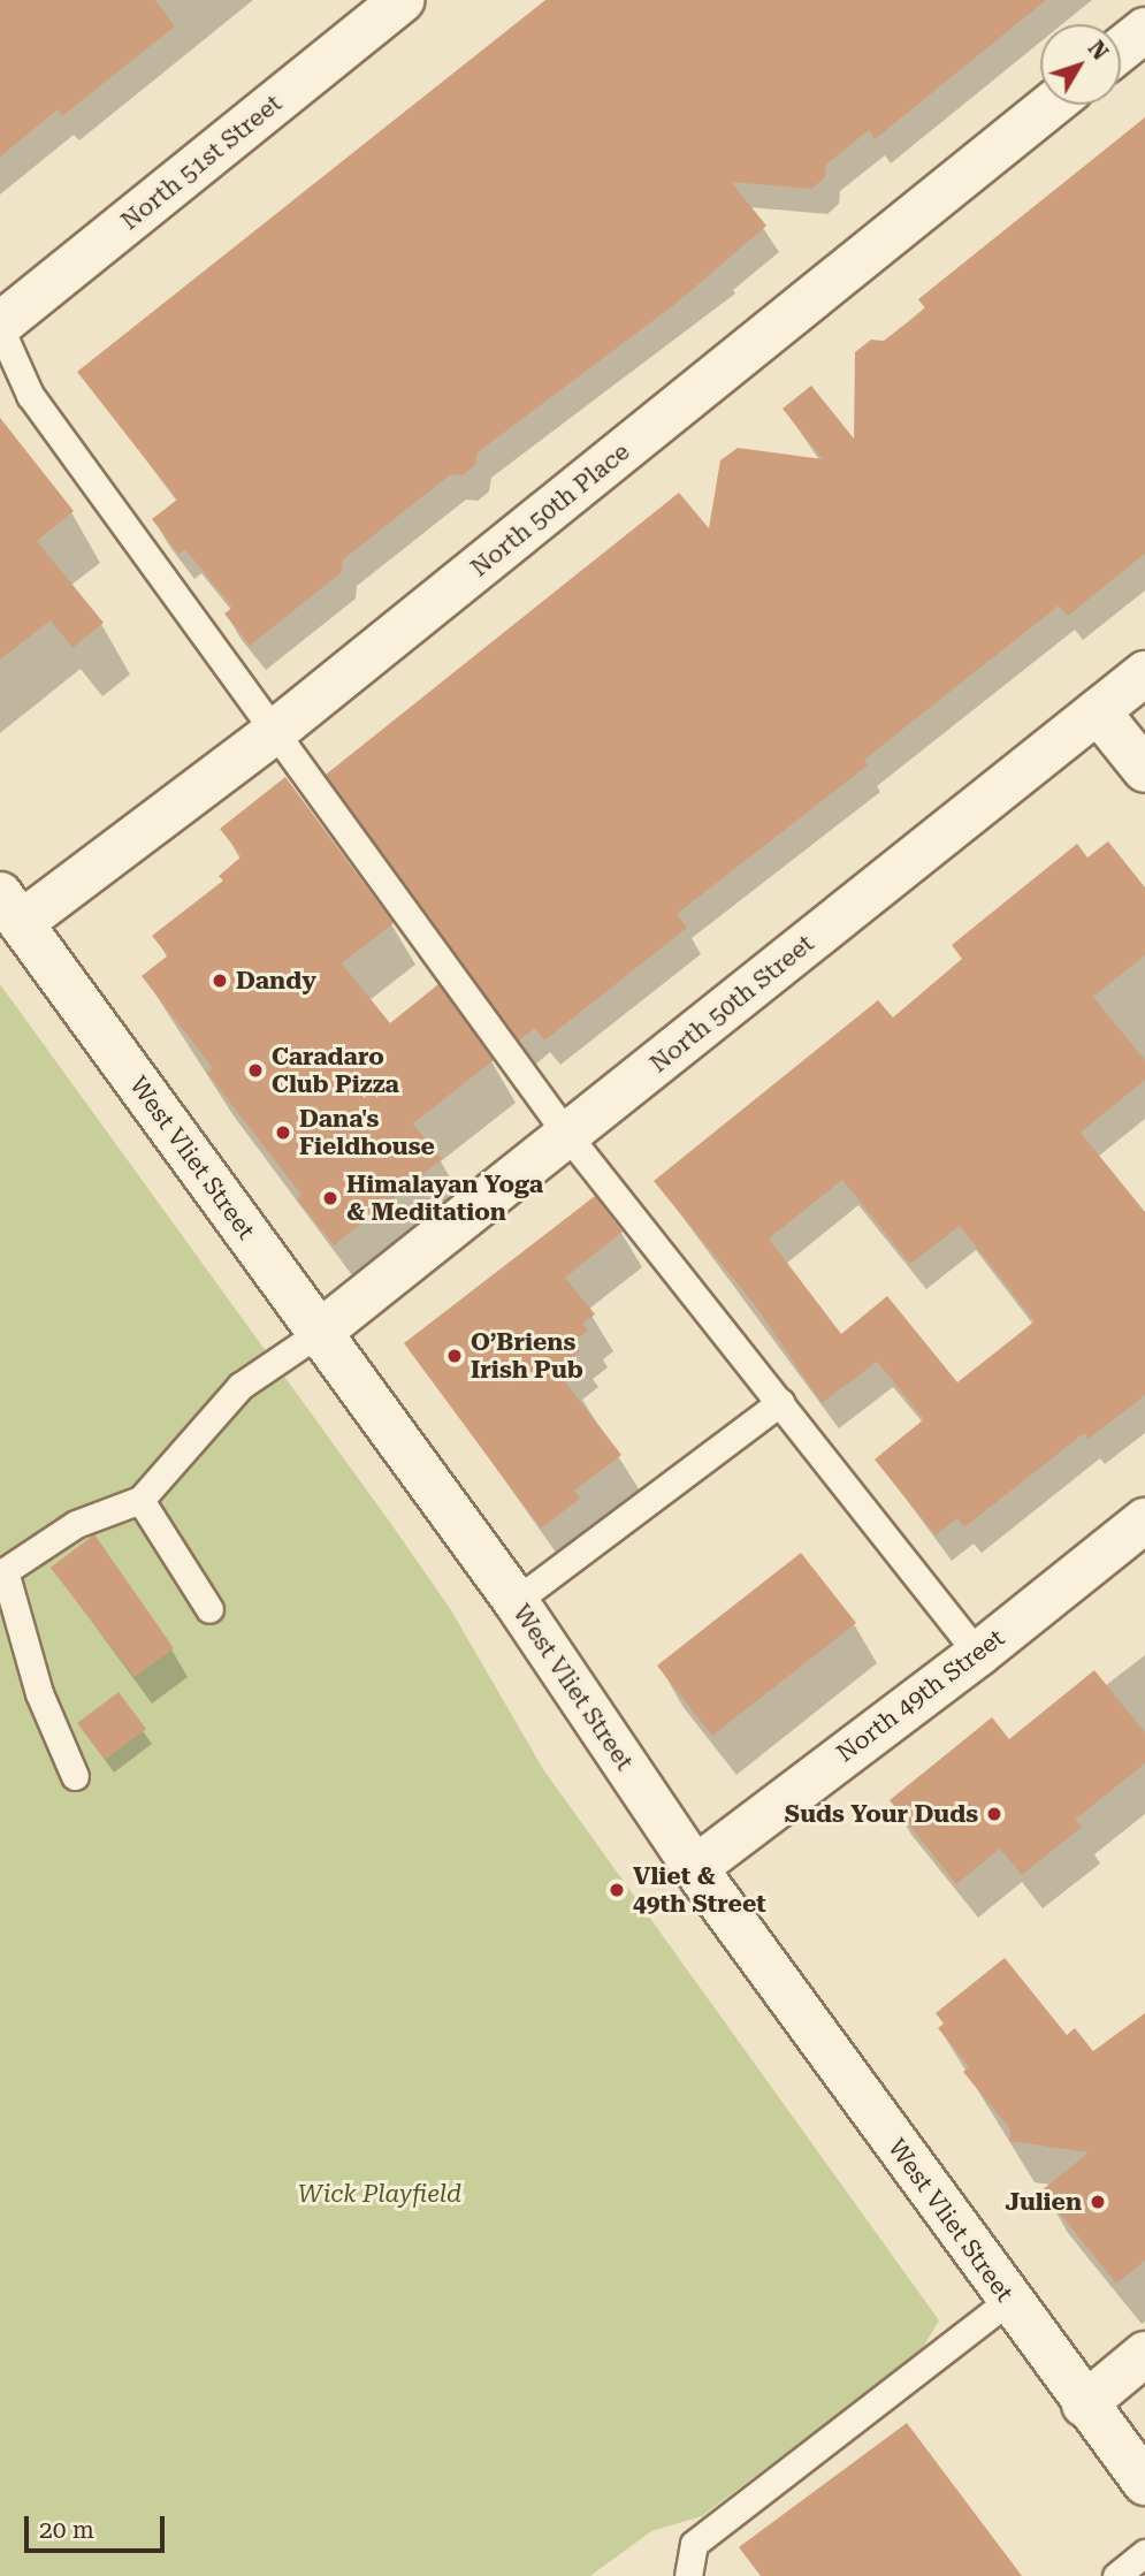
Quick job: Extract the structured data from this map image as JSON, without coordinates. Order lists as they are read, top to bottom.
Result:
{
  "streets": {
    "street": [
      "North 51st Street",
      "North 50th Place",
      "North 50th Street",
      "West Vliet Street",
      "North 49th Street"
    ]
  },
  "crossings": [
    ["North 50th Place", "West Vliet Street"],
    ["North 50th Street", "West Vliet Street"],
    ["West Vliet Street", "North 49th Street"]
  ],
  "parks": ["Wick Playfield"],
  "places": [
    "Dandy",
    "Caradaro Club Pizza",
    "Dana's Fieldhouse",
    "Himalayan Yoga & Meditation",
    "O’Briens Irish Pub",
    "Suds Your Duds",
    "Vliet & 49th Street",
    "Julien"
  ],
  "scale_bar": "20 m",
  "north": "top right"
}
